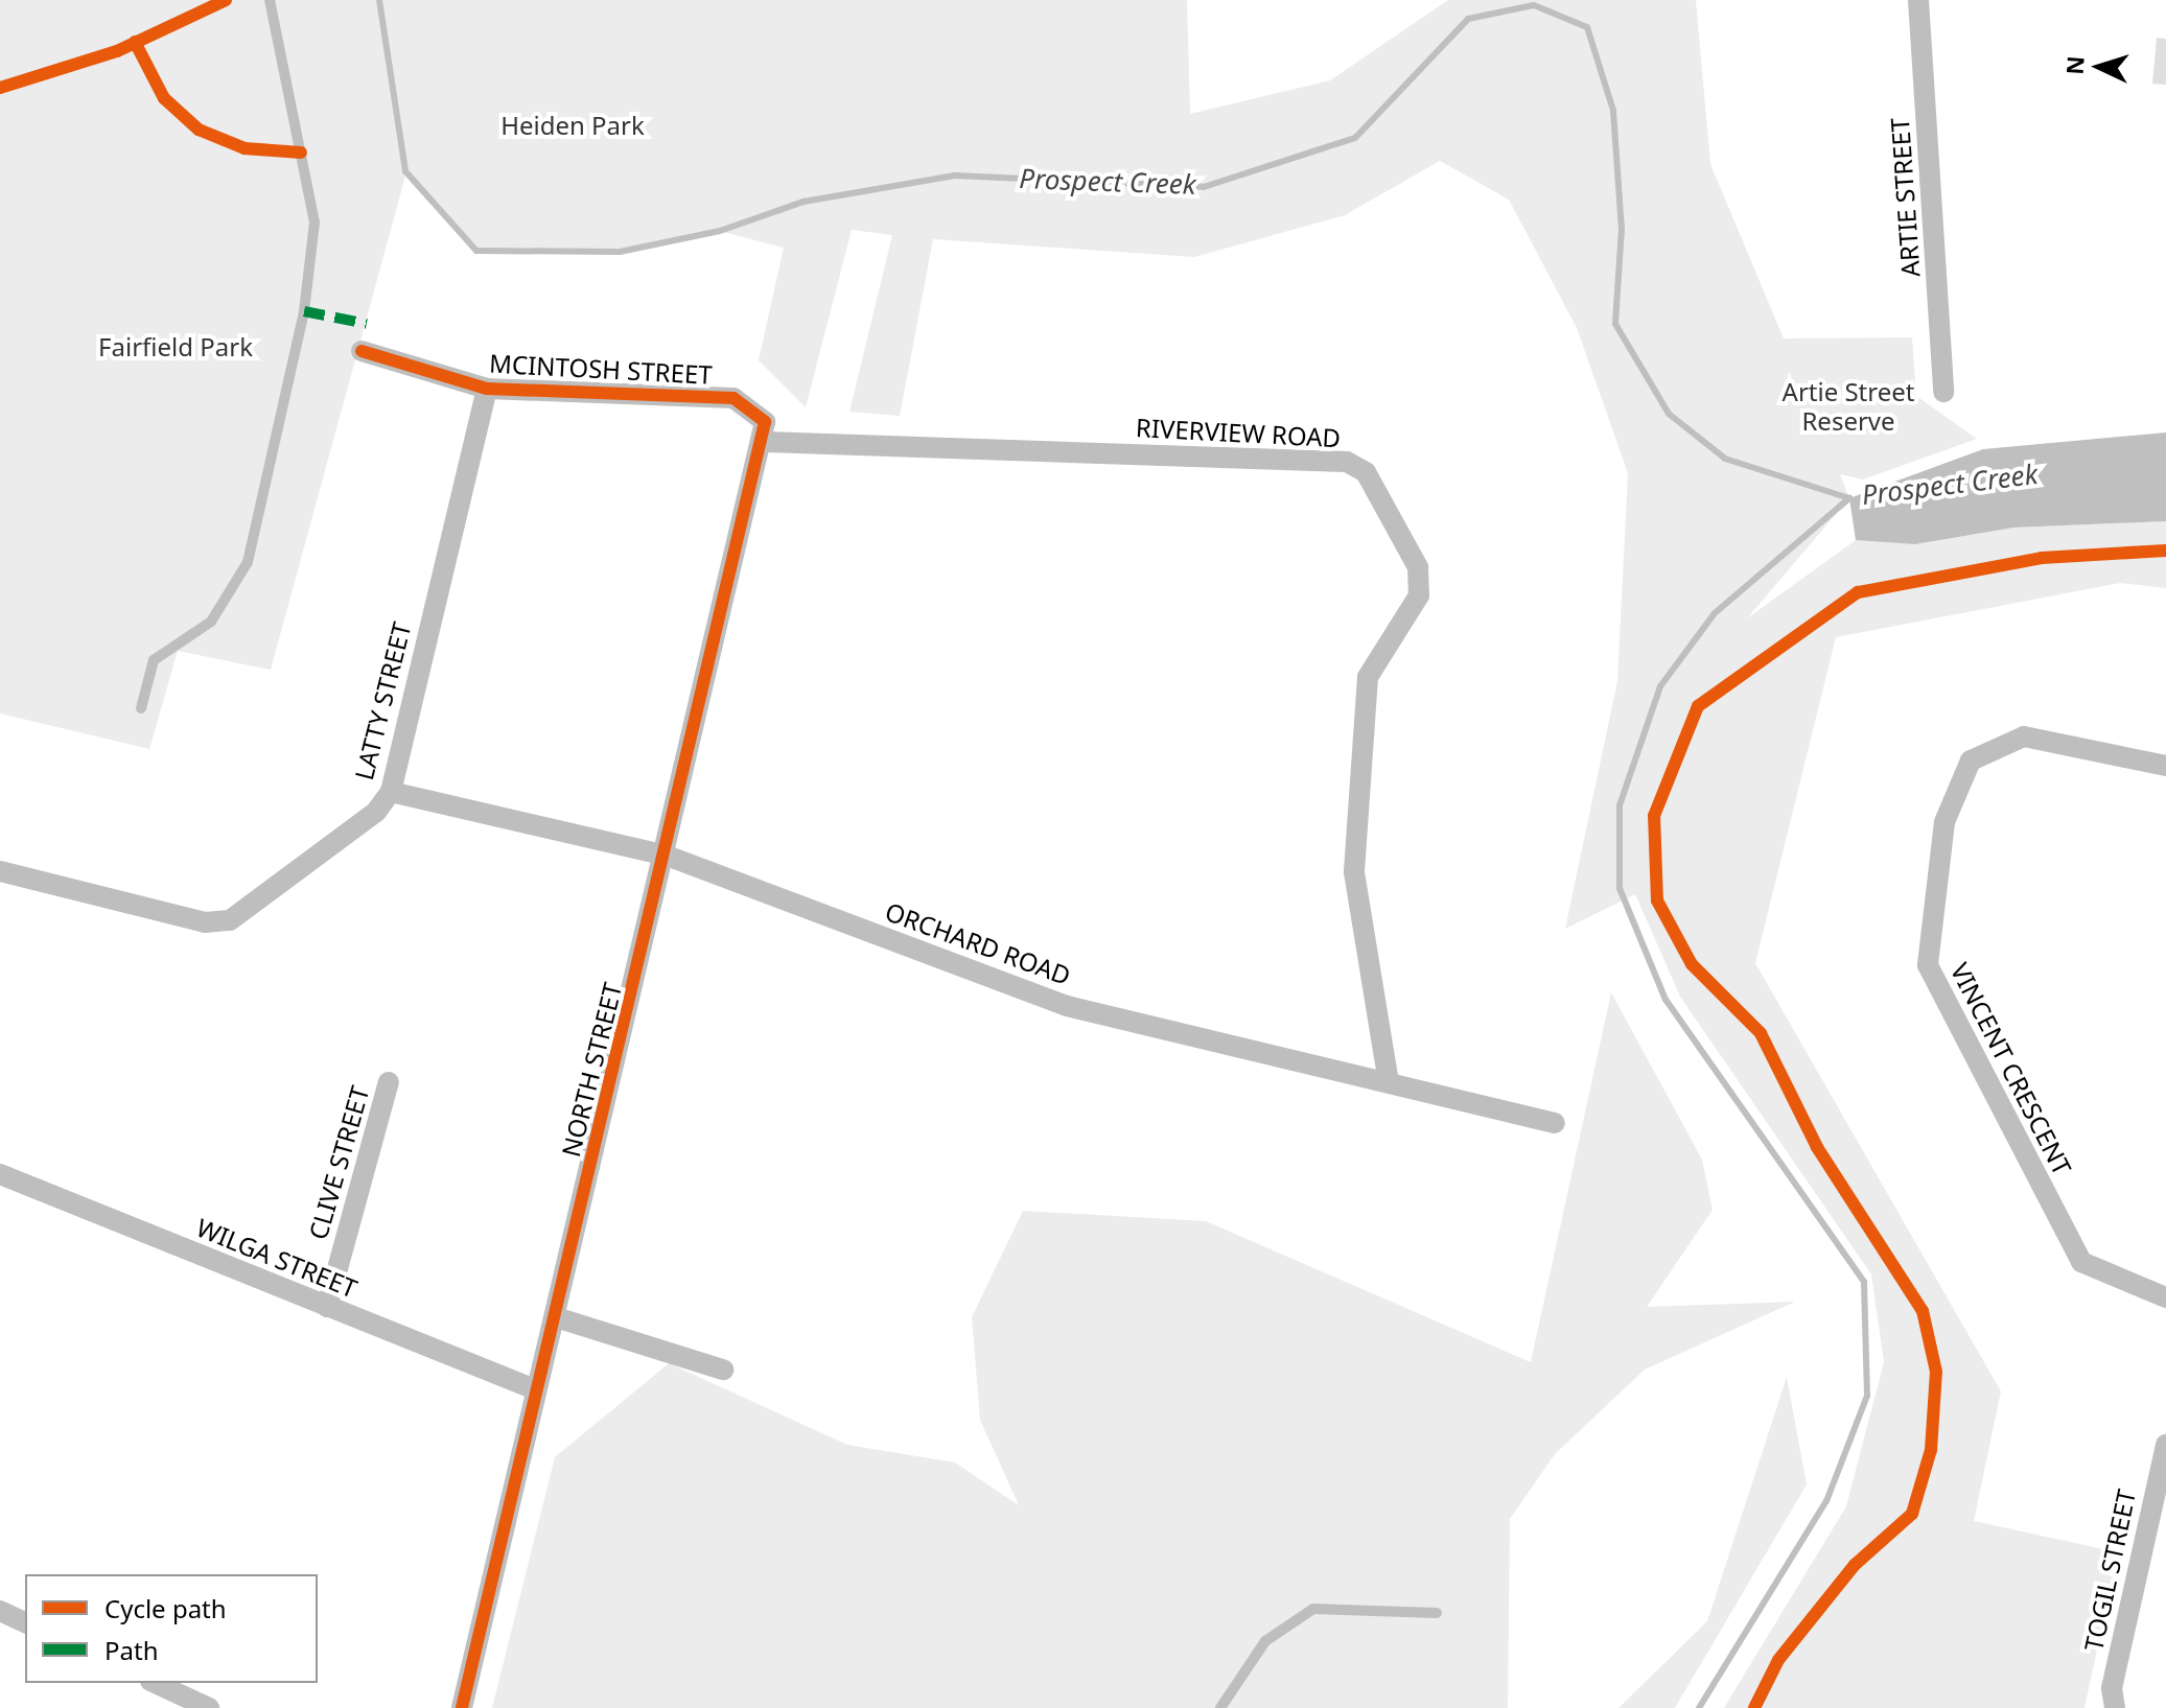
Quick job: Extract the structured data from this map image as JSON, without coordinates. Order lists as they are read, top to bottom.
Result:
{
  "streets": {
    "street": [
      "ARTIE STREET",
      "MCINTOSH STREET",
      "RIVERVIEW ROAD",
      "LATTY STREET",
      "ORCHARD ROAD",
      "VINCENT CRESCENT",
      "NORTH STREET",
      "CLIVE STREET",
      "WILGA STREET",
      "TOGIL STREET"
    ]
  },
  "crossings": [
    ["MCINTOSH STREET", "RIVERVIEW ROAD"],
    ["MCINTOSH STREET", "LATTY STREET"],
    ["MCINTOSH STREET", "NORTH STREET"],
    ["RIVERVIEW ROAD", "ORCHARD ROAD"],
    ["RIVERVIEW ROAD", "NORTH STREET"],
    ["LATTY STREET", "ORCHARD ROAD"],
    ["ORCHARD ROAD", "NORTH STREET"],
    ["NORTH STREET", "WILGA STREET"],
    ["CLIVE STREET", "WILGA STREET"]
  ],
  "water": ["Prospect Creek"],
  "parks": ["Heiden Park", "Fairfield Park", "Artie Street Reserve"],
  "legend": ["Cycle path", "Path"],
  "north": "left"
}
